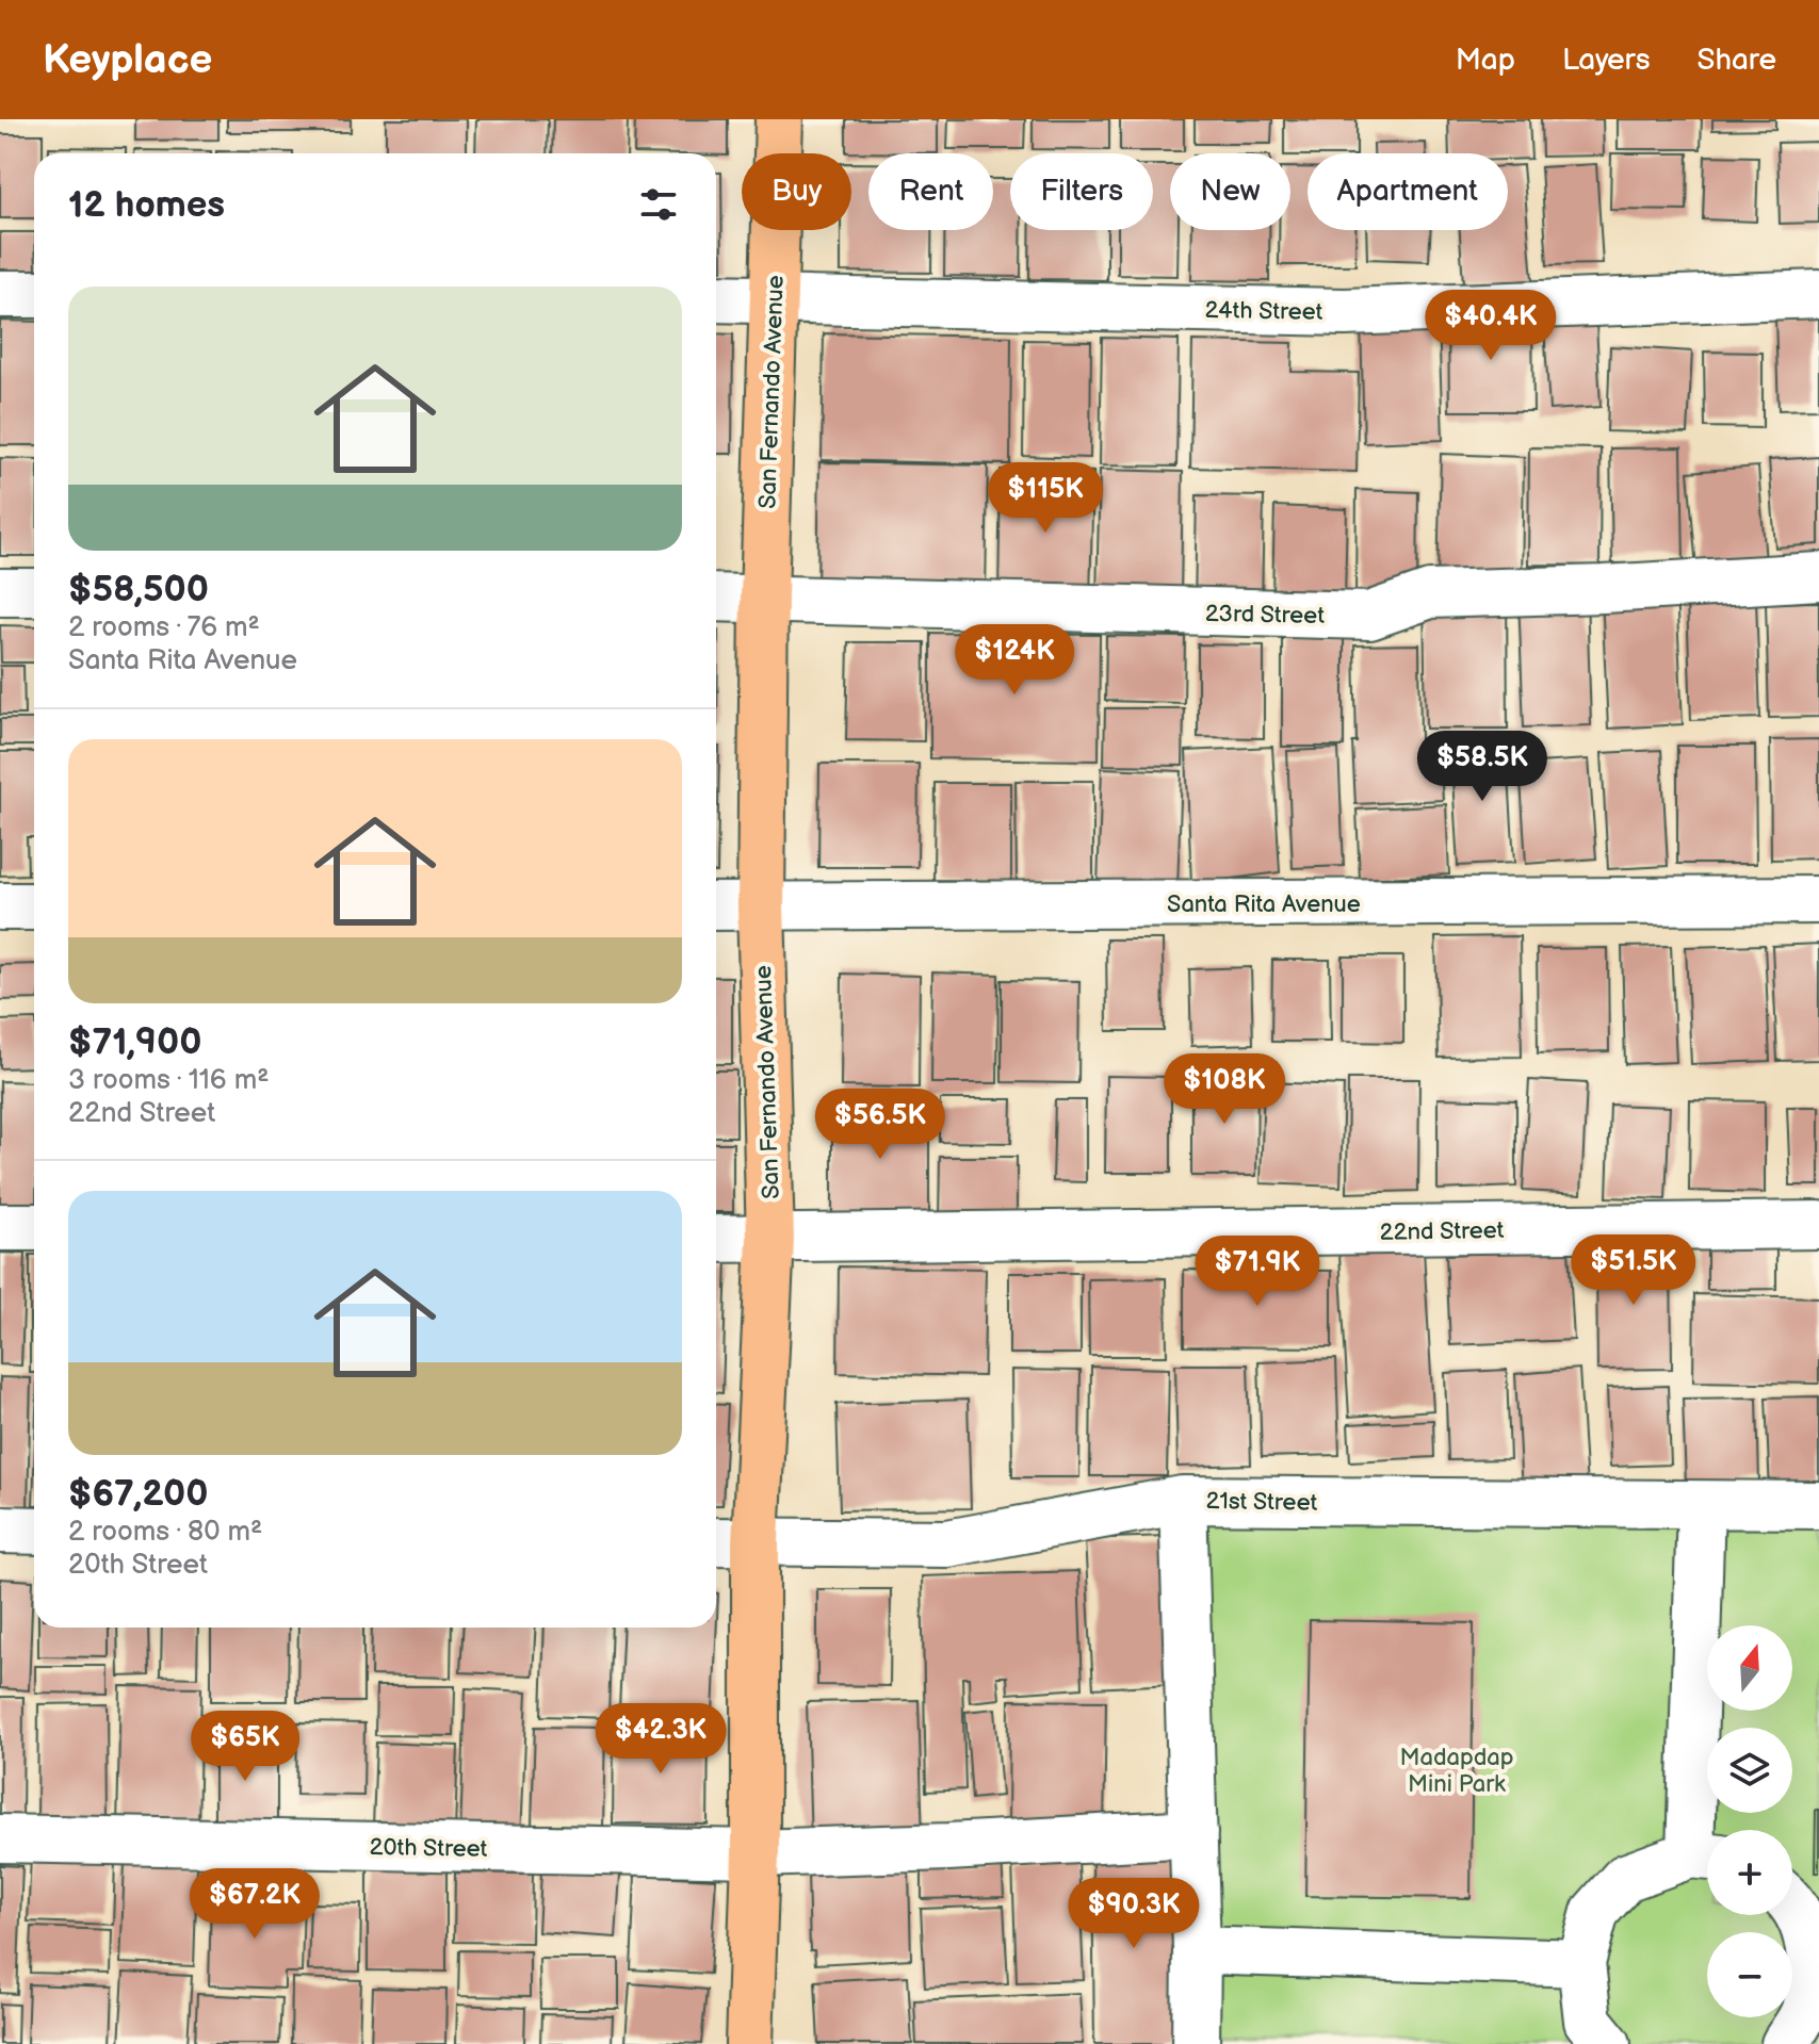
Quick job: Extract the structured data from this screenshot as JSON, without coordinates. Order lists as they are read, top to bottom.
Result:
{
  "streets": {
    "main road": ["San Fernando Avenue"],
    "street": [
      "24th Street",
      "23rd Street",
      "Santa Rita Avenue",
      "22nd Street",
      "21st Street",
      "20th Street"
    ]
  },
  "crossings": [
    ["24th Street", "San Fernando Avenue"],
    ["San Fernando Avenue", "23rd Street"],
    ["San Fernando Avenue", "Santa Rita Avenue"],
    ["San Fernando Avenue", "22nd Street"],
    ["San Fernando Avenue", "21st Street"],
    ["San Fernando Avenue", "20th Street"]
  ],
  "parks": ["Madapdap Mini Park"],
  "north": "top",
  "page": {
    "header": "Keyplace",
    "nav": ["Map", "Layers", "Share"],
    "chip": [
      "Buy",
      "Rent",
      "Filters",
      "New",
      "Apartment"
    ],
    "heading": "12 homes",
    "list": [
      {
        "name": "$58,500",
        "note": "2 rooms · 76 m² · Santa Rita Avenue"
      },
      {
        "name": "$71,900",
        "note": "3 rooms · 116 m² · 22nd Street"
      },
      {
        "name": "$67,200",
        "note": "2 rooms · 80 m² · 20th Street"
      }
    ],
    "price": [
      "$40.4K",
      "$115K",
      "$124K",
      "$58.5K",
      "$108K",
      "$56.5K",
      "$51.5K",
      "$71.9K",
      "$42.3K",
      "$65K",
      "$67.2K",
      "$90.3K"
    ],
    "map_buttons": ["+", "−"]
  }
}
